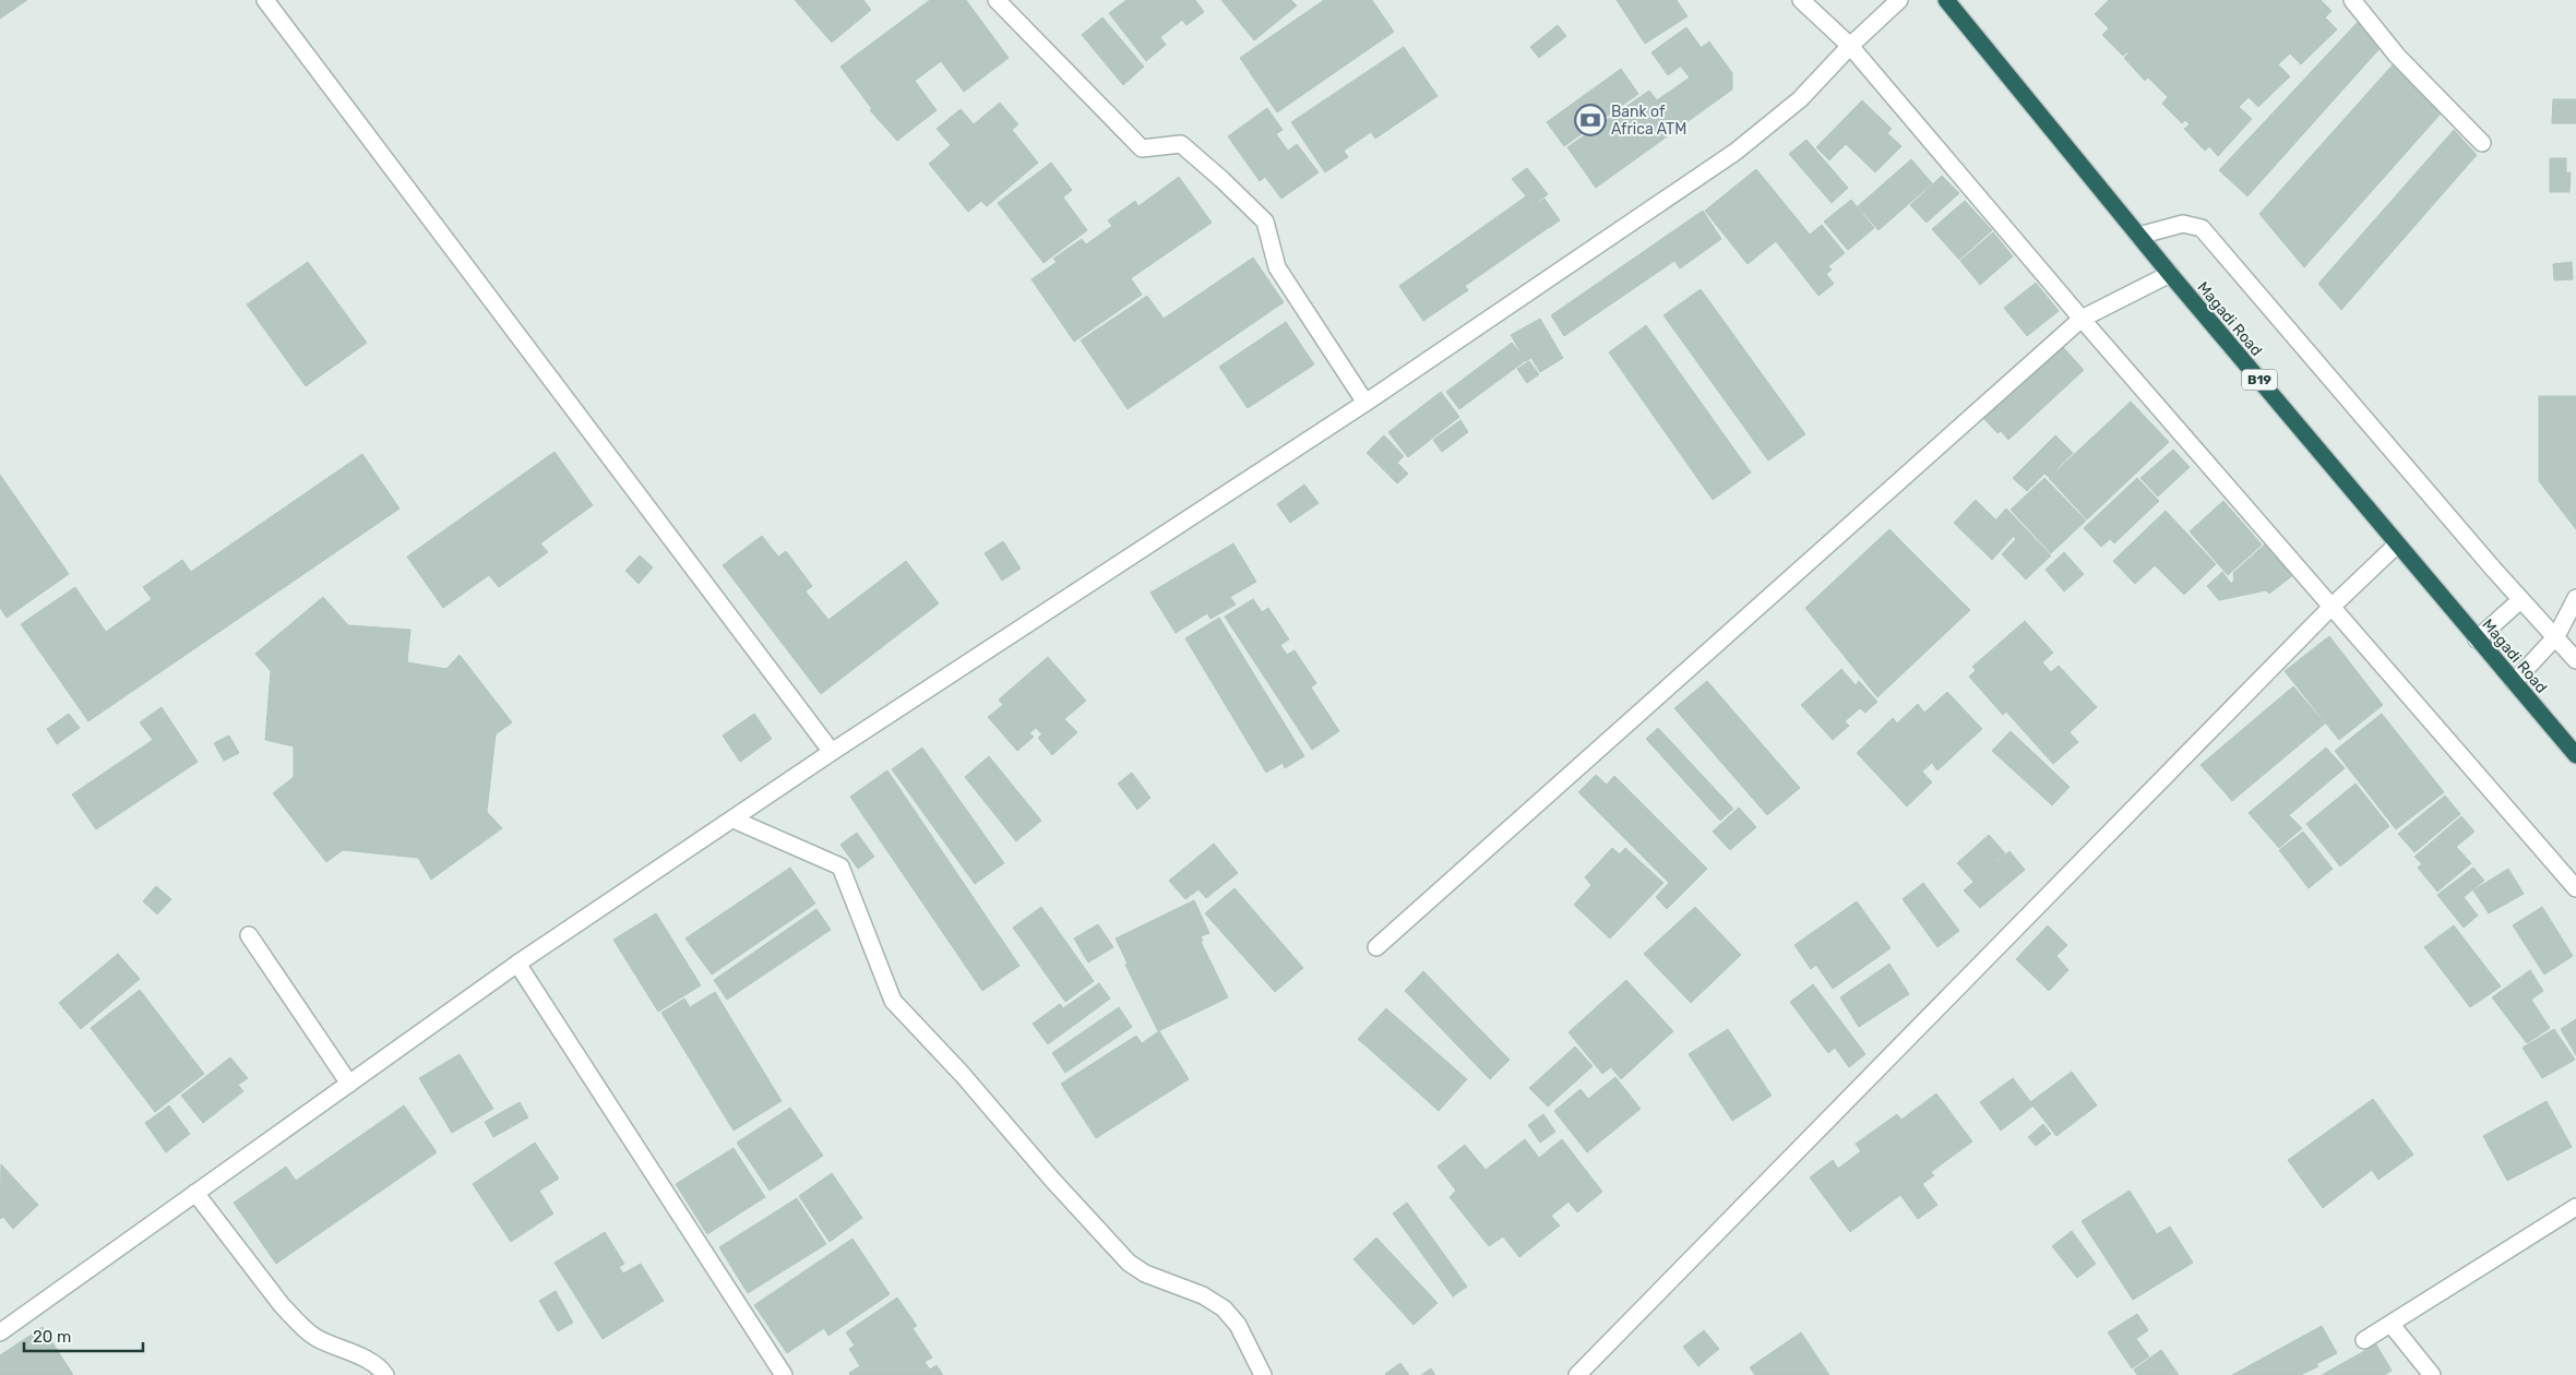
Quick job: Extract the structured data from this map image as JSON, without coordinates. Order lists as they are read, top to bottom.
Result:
{
  "streets": {
    "highway": ["Magadi Road", "B19"]
  },
  "places": {
    "bank": ["Bank of Africa ATM"]
  },
  "scale_bar": "20 m"
}
